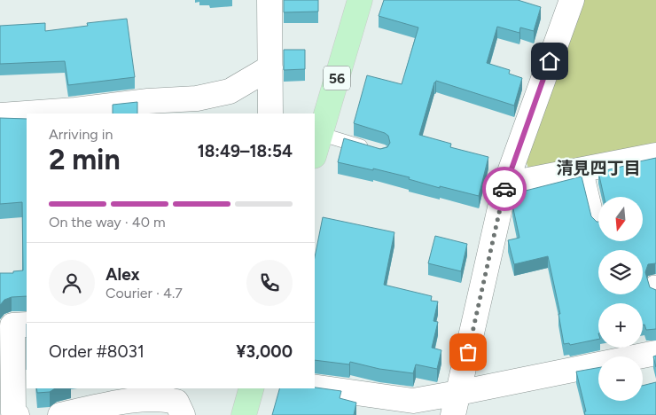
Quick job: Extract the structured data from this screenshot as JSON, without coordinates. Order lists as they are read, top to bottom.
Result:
{
  "streets": {
    "main road": ["56"]
  },
  "districts": ["清見四丁目"],
  "north": "bottom",
  "page": {
    "heading": ["2 min", "Arriving in", "18:49–18:54"],
    "panel": [
      "Alex",
      "Courier · 4.7",
      "Order #8031",
      "¥3,000"
    ],
    "bar": "On the way · 40 m",
    "map_buttons": ["+", "−"]
  }
}
